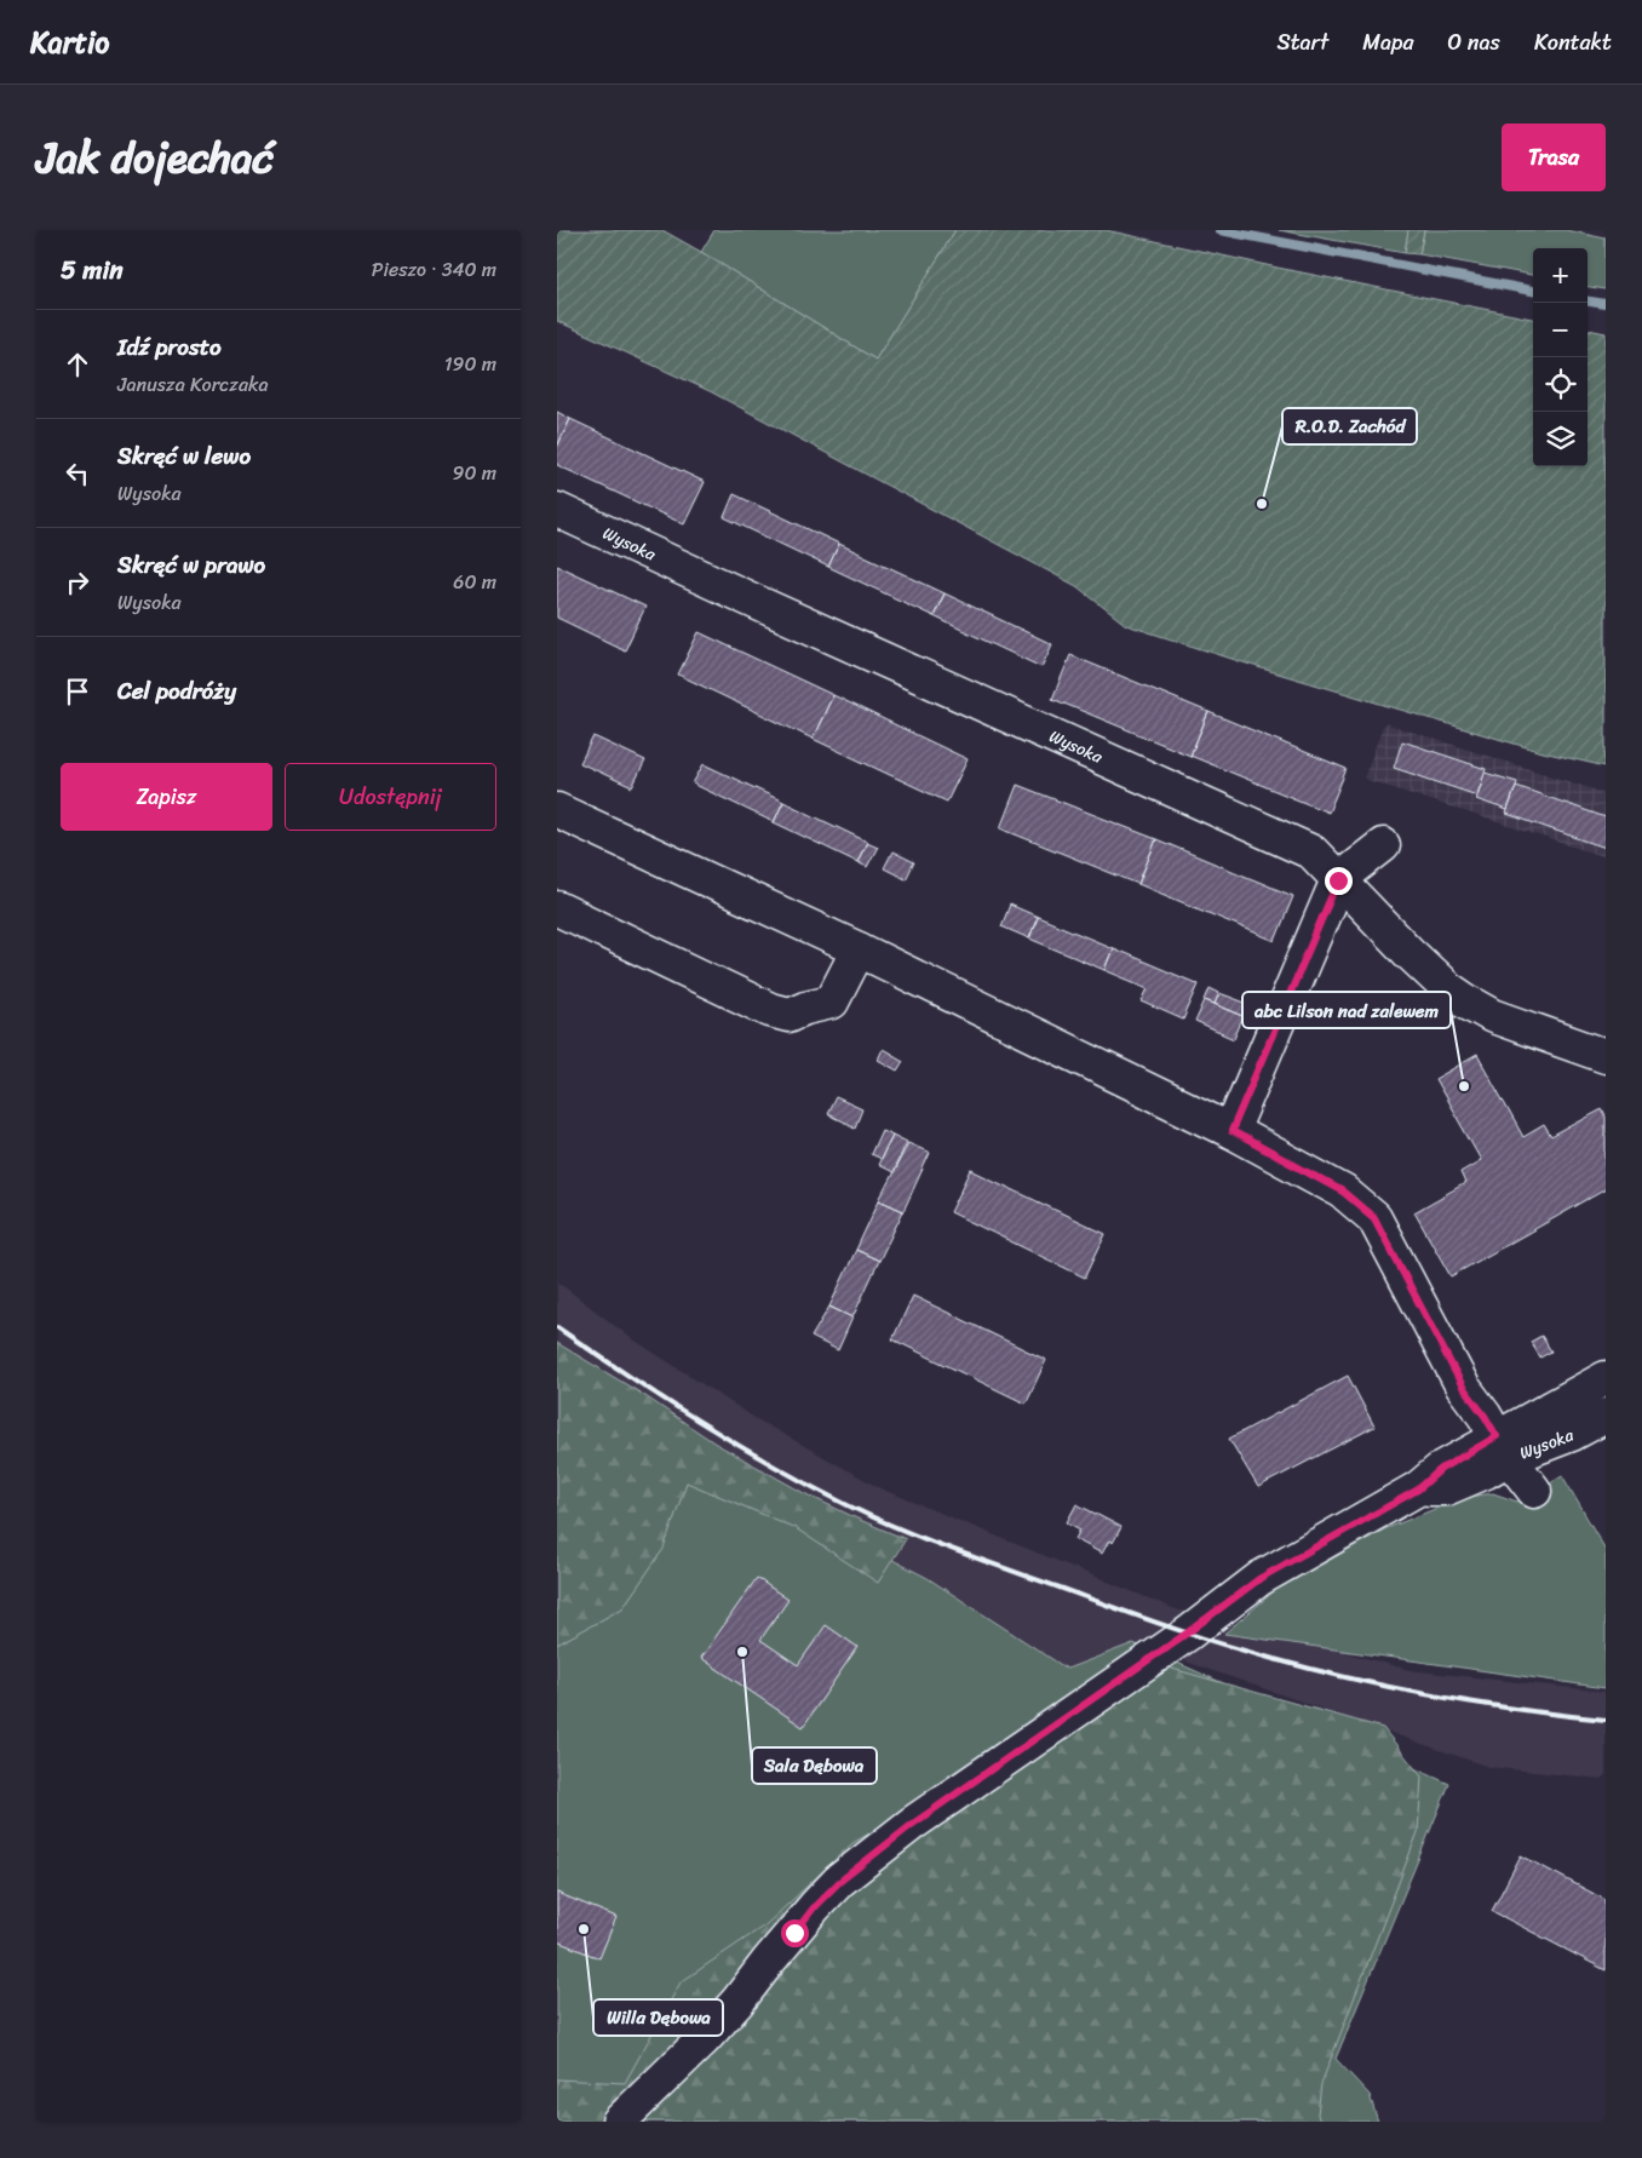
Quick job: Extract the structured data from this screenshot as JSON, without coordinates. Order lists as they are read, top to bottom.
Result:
{
  "streets": {
    "street": ["Wysoka"]
  },
  "places": [
    "R.O.D. Zachód",
    "abc Lilson nad zalewem",
    "Sala Dębowa",
    "Willa Dębowa"
  ],
  "page": {
    "header": "Kartio",
    "nav": [
      "Start",
      "Mapa",
      "O nas",
      "Kontakt"
    ],
    "title": "Jak dojechać",
    "buttons": [
      "Trasa",
      ["Zapisz", "Udostępnij"]
    ],
    "heading": ["5 min", "Pieszo · 340 m"],
    "map_buttons": ["+", "−"],
    "list": [
      ["Idź prosto", "Janusza Korczaka", "190 m"],
      ["Skręć w lewo", "Wysoka", "90 m"],
      ["Skręć w prawo", "Wysoka", "60 m"],
      "Cel podróży"
    ]
  }
}
